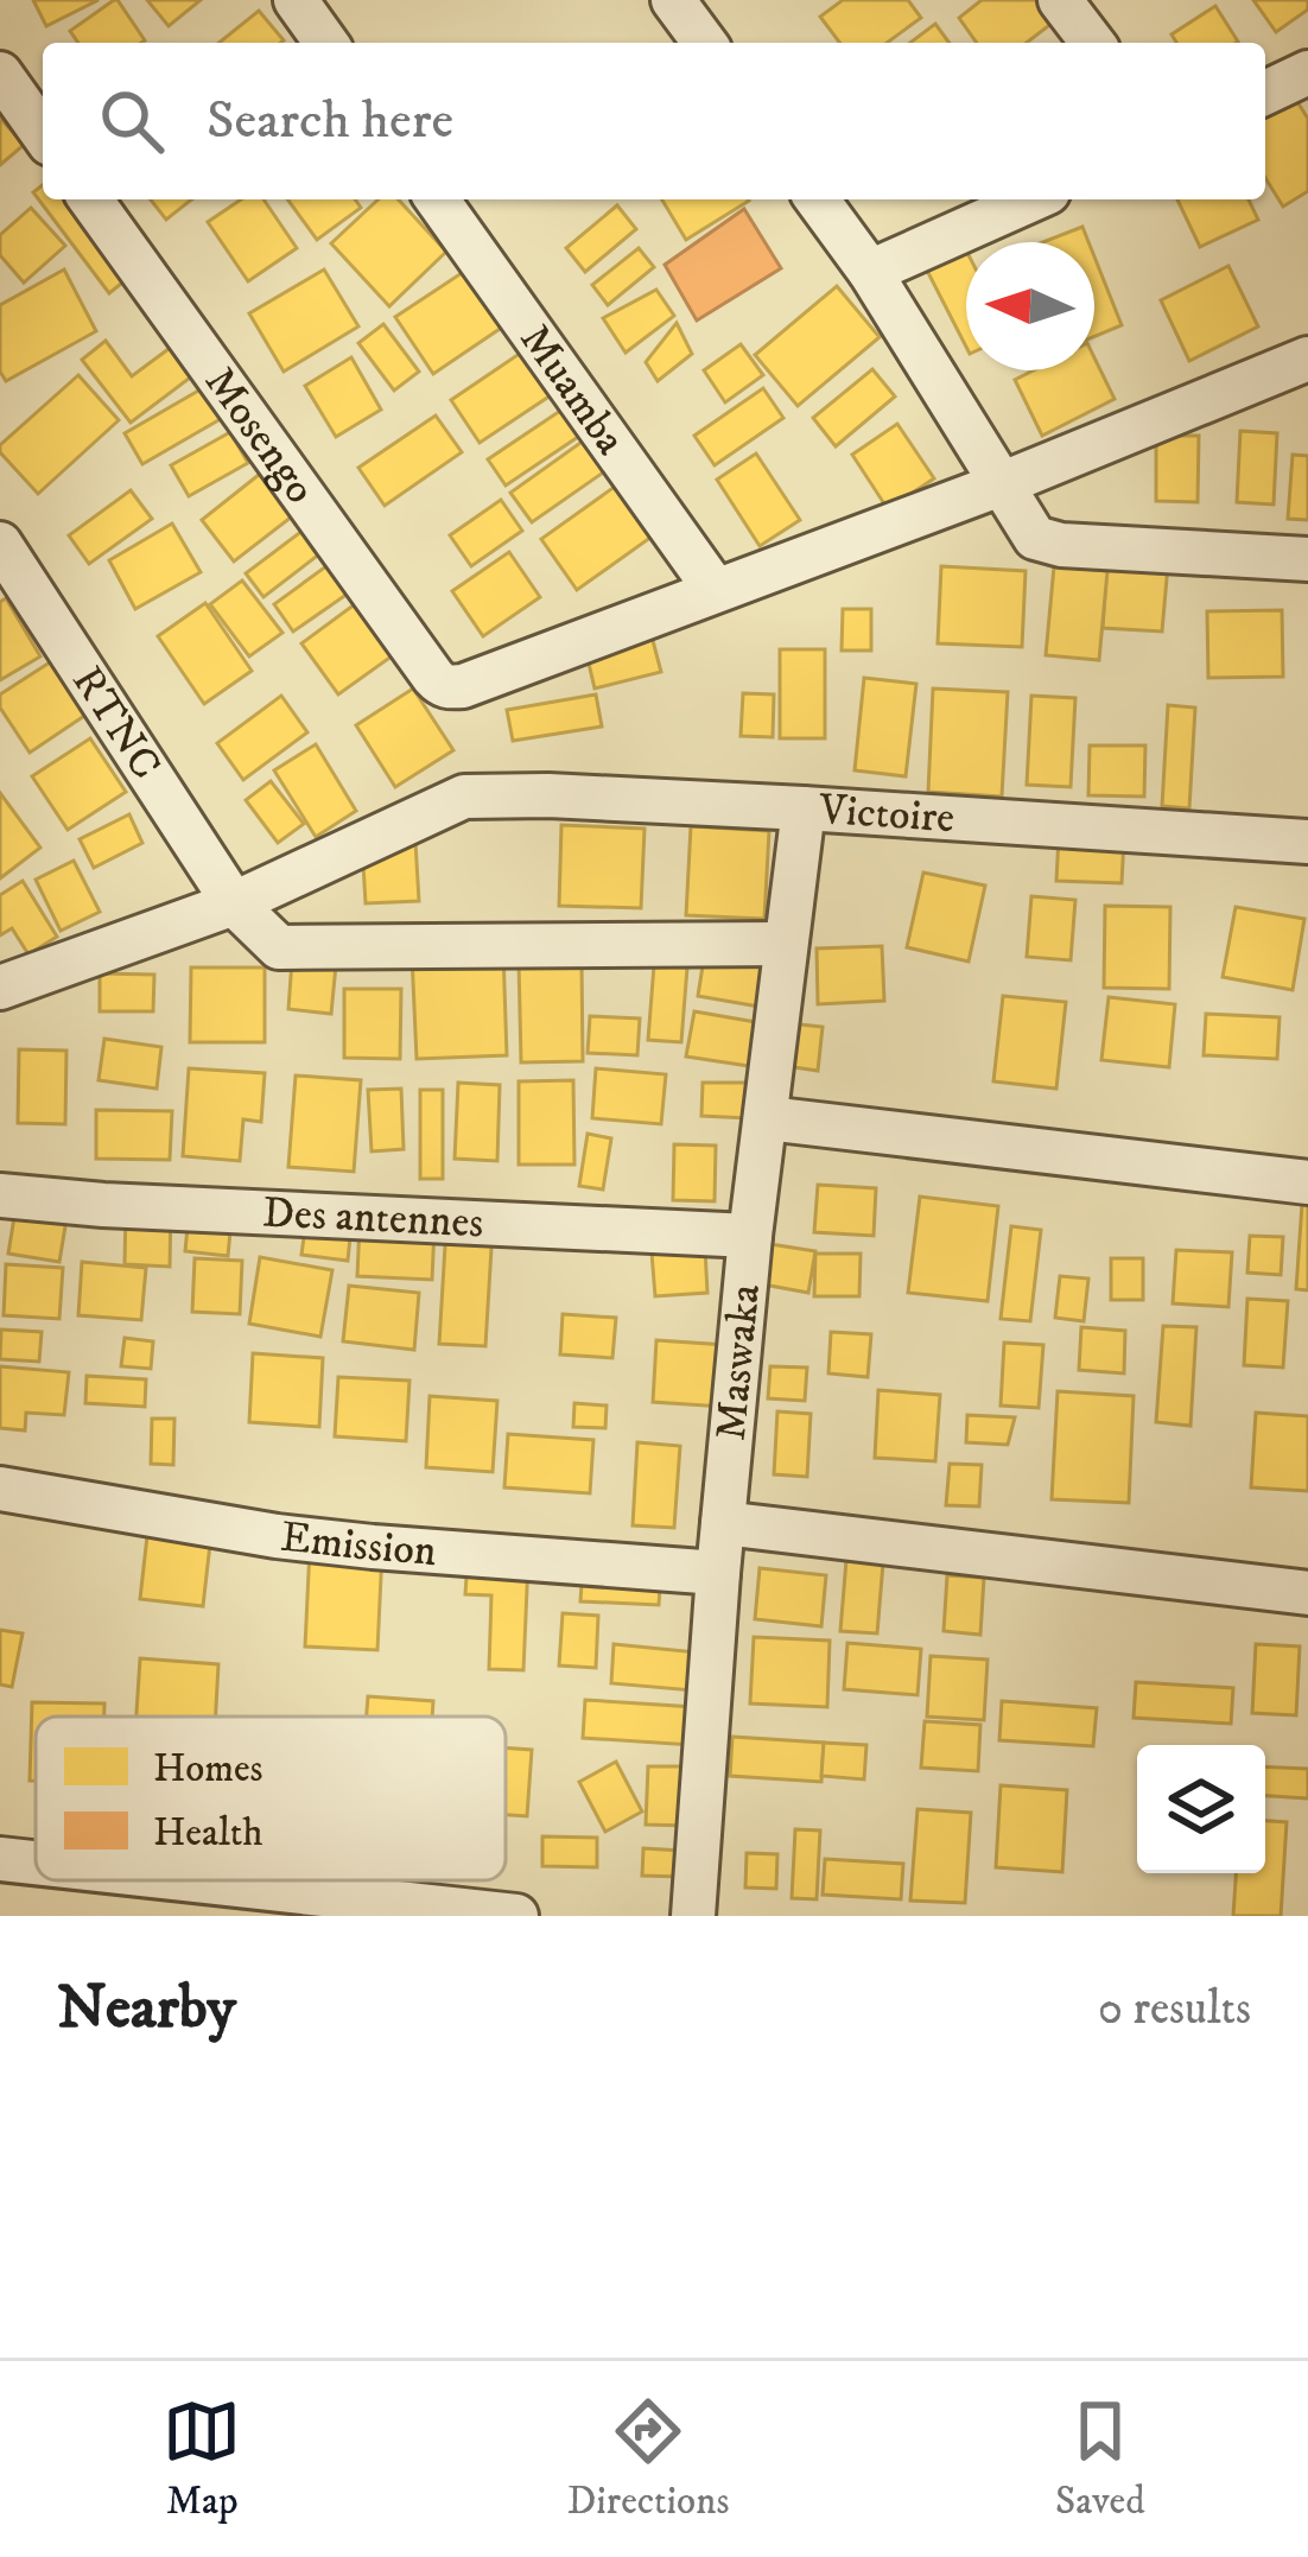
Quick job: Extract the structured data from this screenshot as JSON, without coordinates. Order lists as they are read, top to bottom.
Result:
{
  "streets": {
    "street": [
      "Muamba",
      "Mosengo",
      "RTNC",
      "Victoire",
      "Des antennes",
      "Maswaka",
      "Emission"
    ]
  },
  "crossings": [
    ["Muamba", "Mosengo"],
    ["RTNC", "Victoire"],
    ["RTNC", "Maswaka"],
    ["Victoire", "Maswaka"],
    ["Des antennes", "Maswaka"],
    ["Maswaka", "Emission"]
  ],
  "legend": ["Homes", "Health"],
  "north": "left",
  "page": {
    "search": "Search here",
    "heading": ["Nearby", "0 results"],
    "nav": ["Map", "Directions", "Saved"]
  }
}
